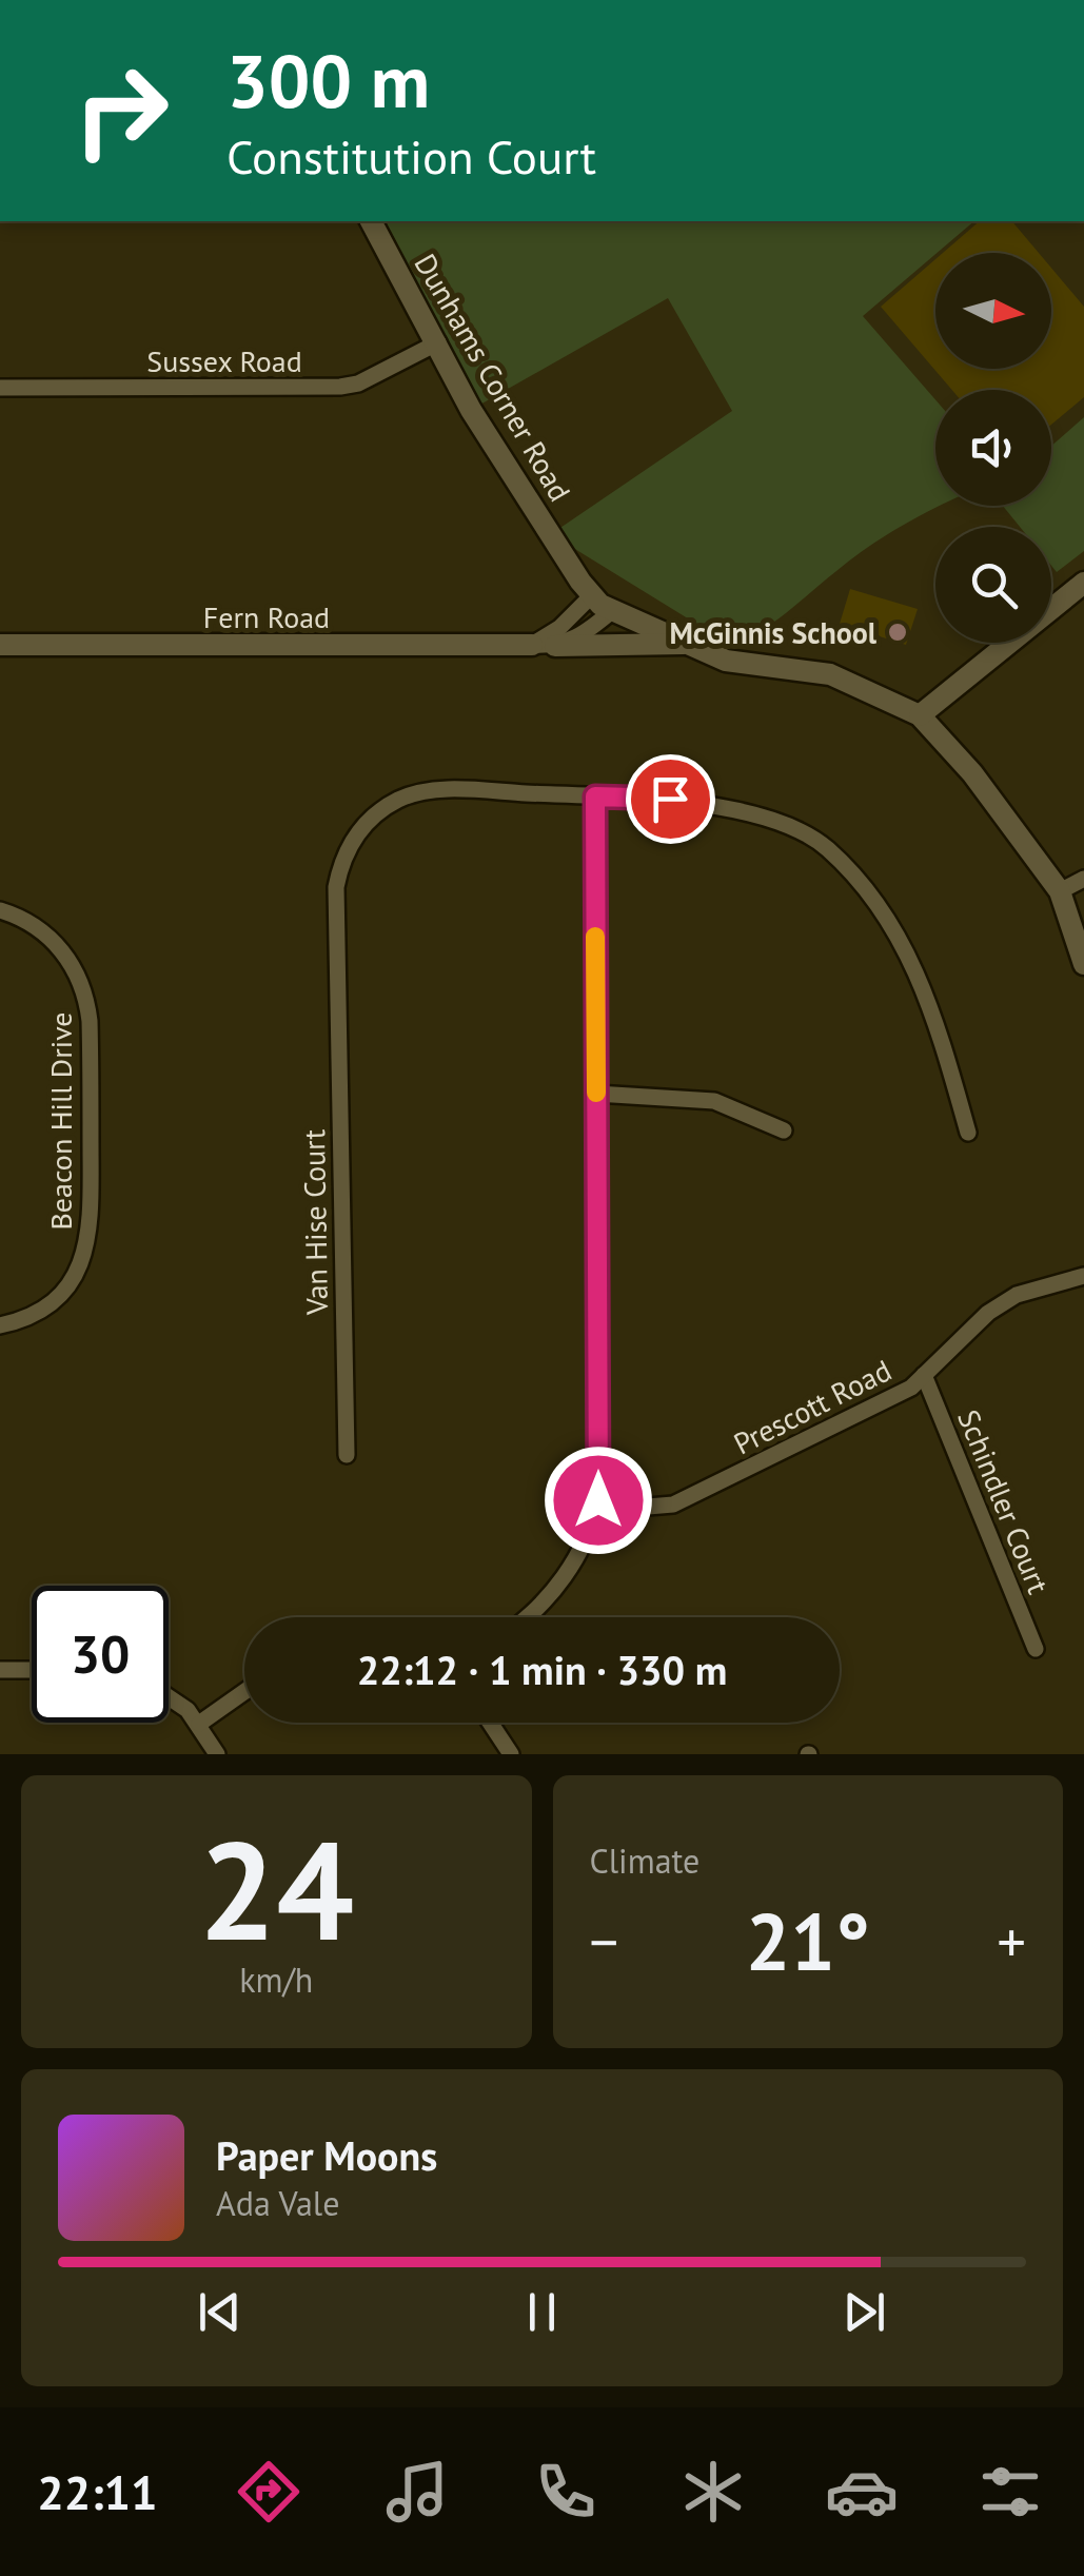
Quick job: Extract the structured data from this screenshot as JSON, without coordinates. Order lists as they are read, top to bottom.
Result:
{
  "streets": {
    "street": [
      "Sussex Road",
      "Dunhams Corner Road",
      "Fern Road",
      "Beacon Hill Drive",
      "Van Hise Court",
      "Prescott Road",
      "Schindler Court"
    ]
  },
  "crossings": [
    ["Sussex Road", "Dunhams Corner Road"],
    ["Prescott Road", "Schindler Court"]
  ],
  "places": ["McGinnis School"],
  "north": "right",
  "page": {
    "turn": ["300 m", "Constitution Court"],
    "limit": "30",
    "trip": "22:12 · 1 min · 330 m",
    "tile": [
      ["24", "km/h"],
      "Climate"
    ],
    "heat": ["−", "21°", "+"],
    "song": ["Paper Moons", "Ada Vale"],
    "tabs": "22:11"
  }
}
